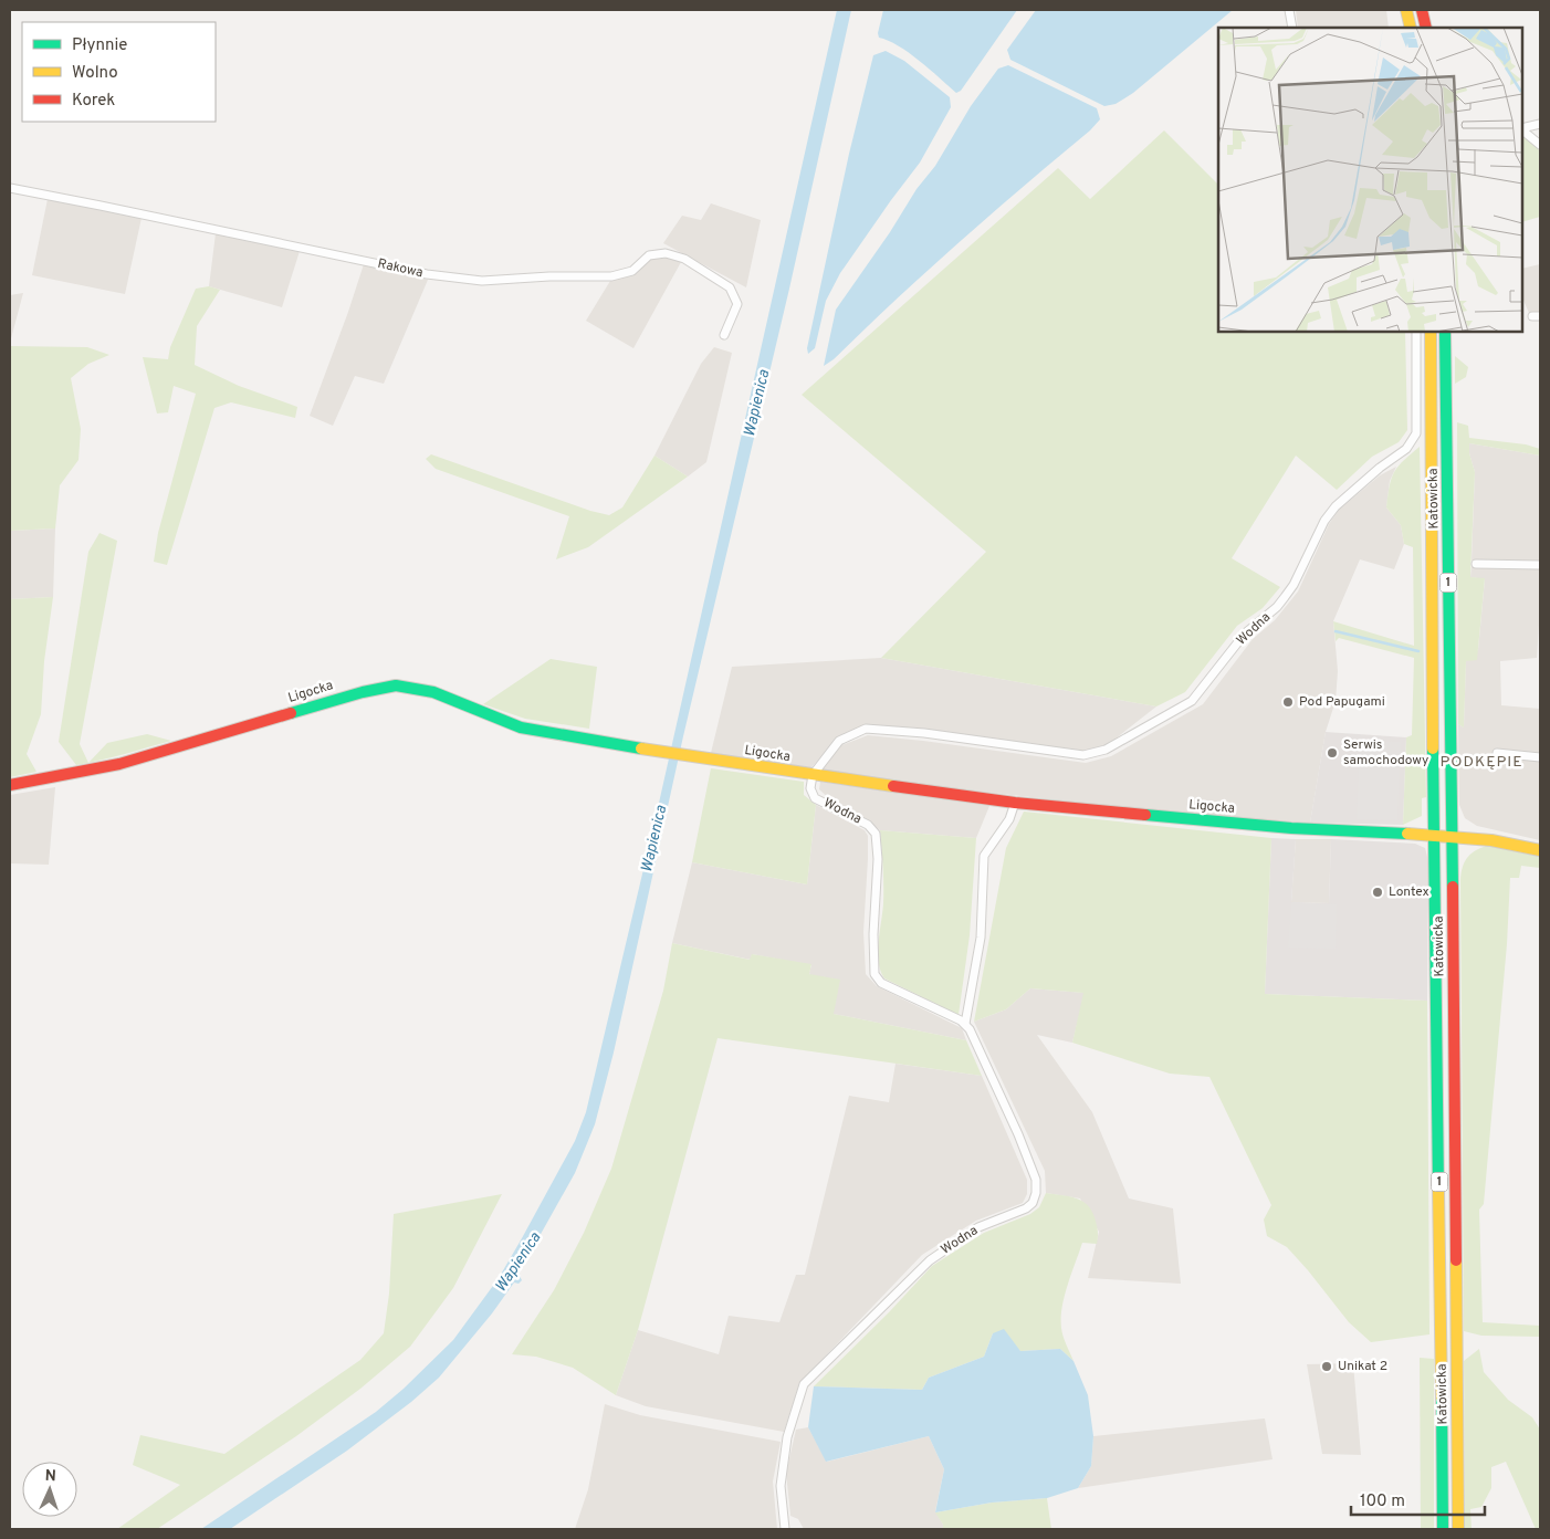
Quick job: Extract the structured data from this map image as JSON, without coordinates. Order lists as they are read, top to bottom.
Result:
{
  "streets": {
    "main road": ["Katowicka", "1", "Ligocka"],
    "street": ["Rakowa", "Wodna"]
  },
  "crossings": [
    ["Katowicka", "Ligocka"],
    ["Wodna", "Ligocka"]
  ],
  "districts": ["PODKĘPIE"],
  "water": ["Wapienica"],
  "places": [
    "Pod Papugami",
    "Serwis samochodowy",
    "Lontex",
    "Unikat 2"
  ],
  "legend": ["Płynnie", "Wolno", "Korek"],
  "scale_bar": "100 m",
  "north": "top"
}
